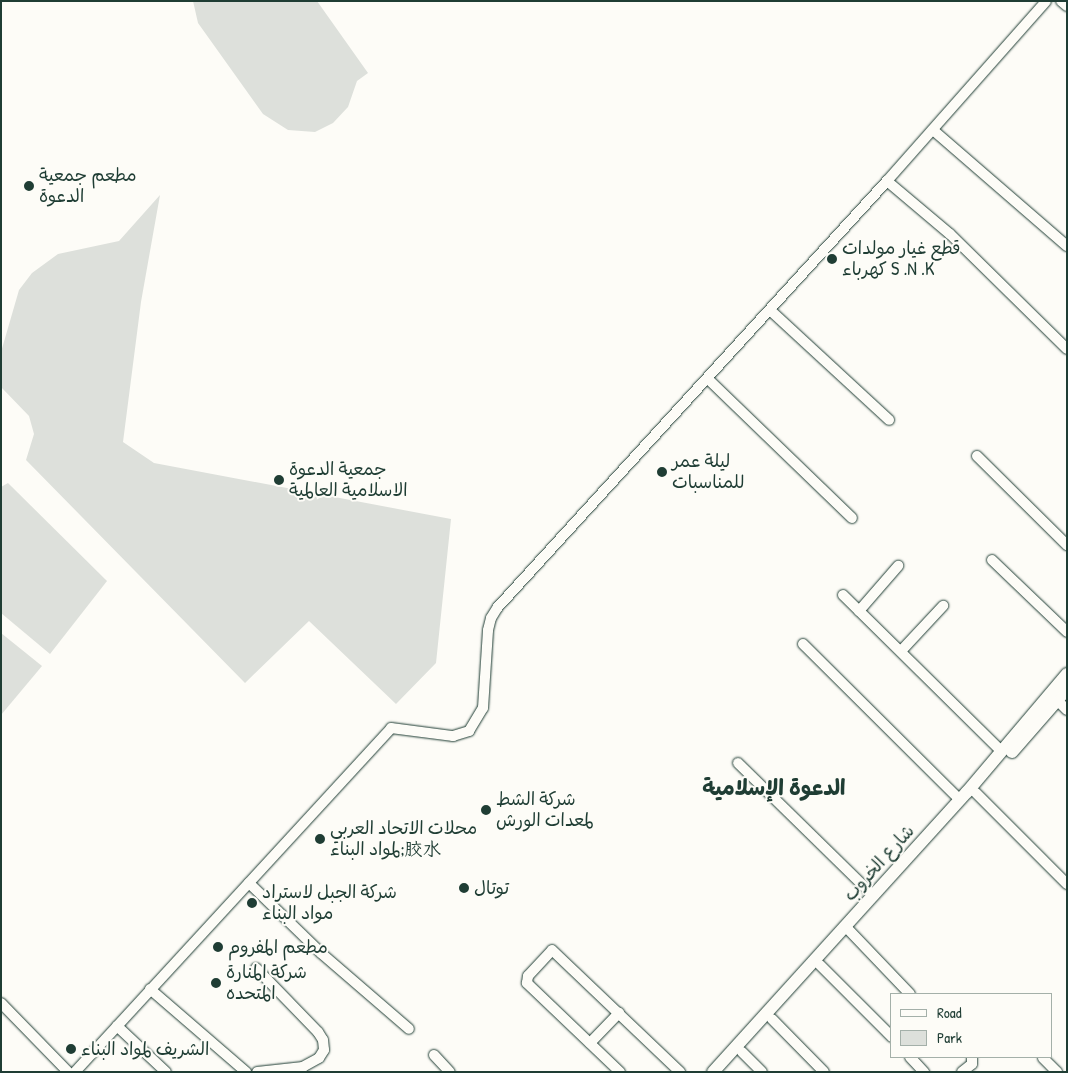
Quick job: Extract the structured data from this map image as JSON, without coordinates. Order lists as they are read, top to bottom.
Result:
{
  "streets": {
    "main road": ["شارع الخروب"]
  },
  "districts": ["الدعوة الإسلامية"],
  "places": [
    "مطعم جمعية الدعوة",
    "قطع غيار مولدات كهرباء S .N .K",
    "ليلة عمر للمناسبات",
    "جمعية الدعوة الاسلامية العالمية",
    "شركة الشط لمعدات الورش",
    "محلات الاتحاد العربي لمواد البناء;胶水",
    "توتال",
    "شركة الجبل لاستراد مواد البناء",
    "مطعم المفروم",
    "شركة المنارة المتحده",
    "الشريف لمواد البناء"
  ],
  "legend": ["Road", "Park"]
}
